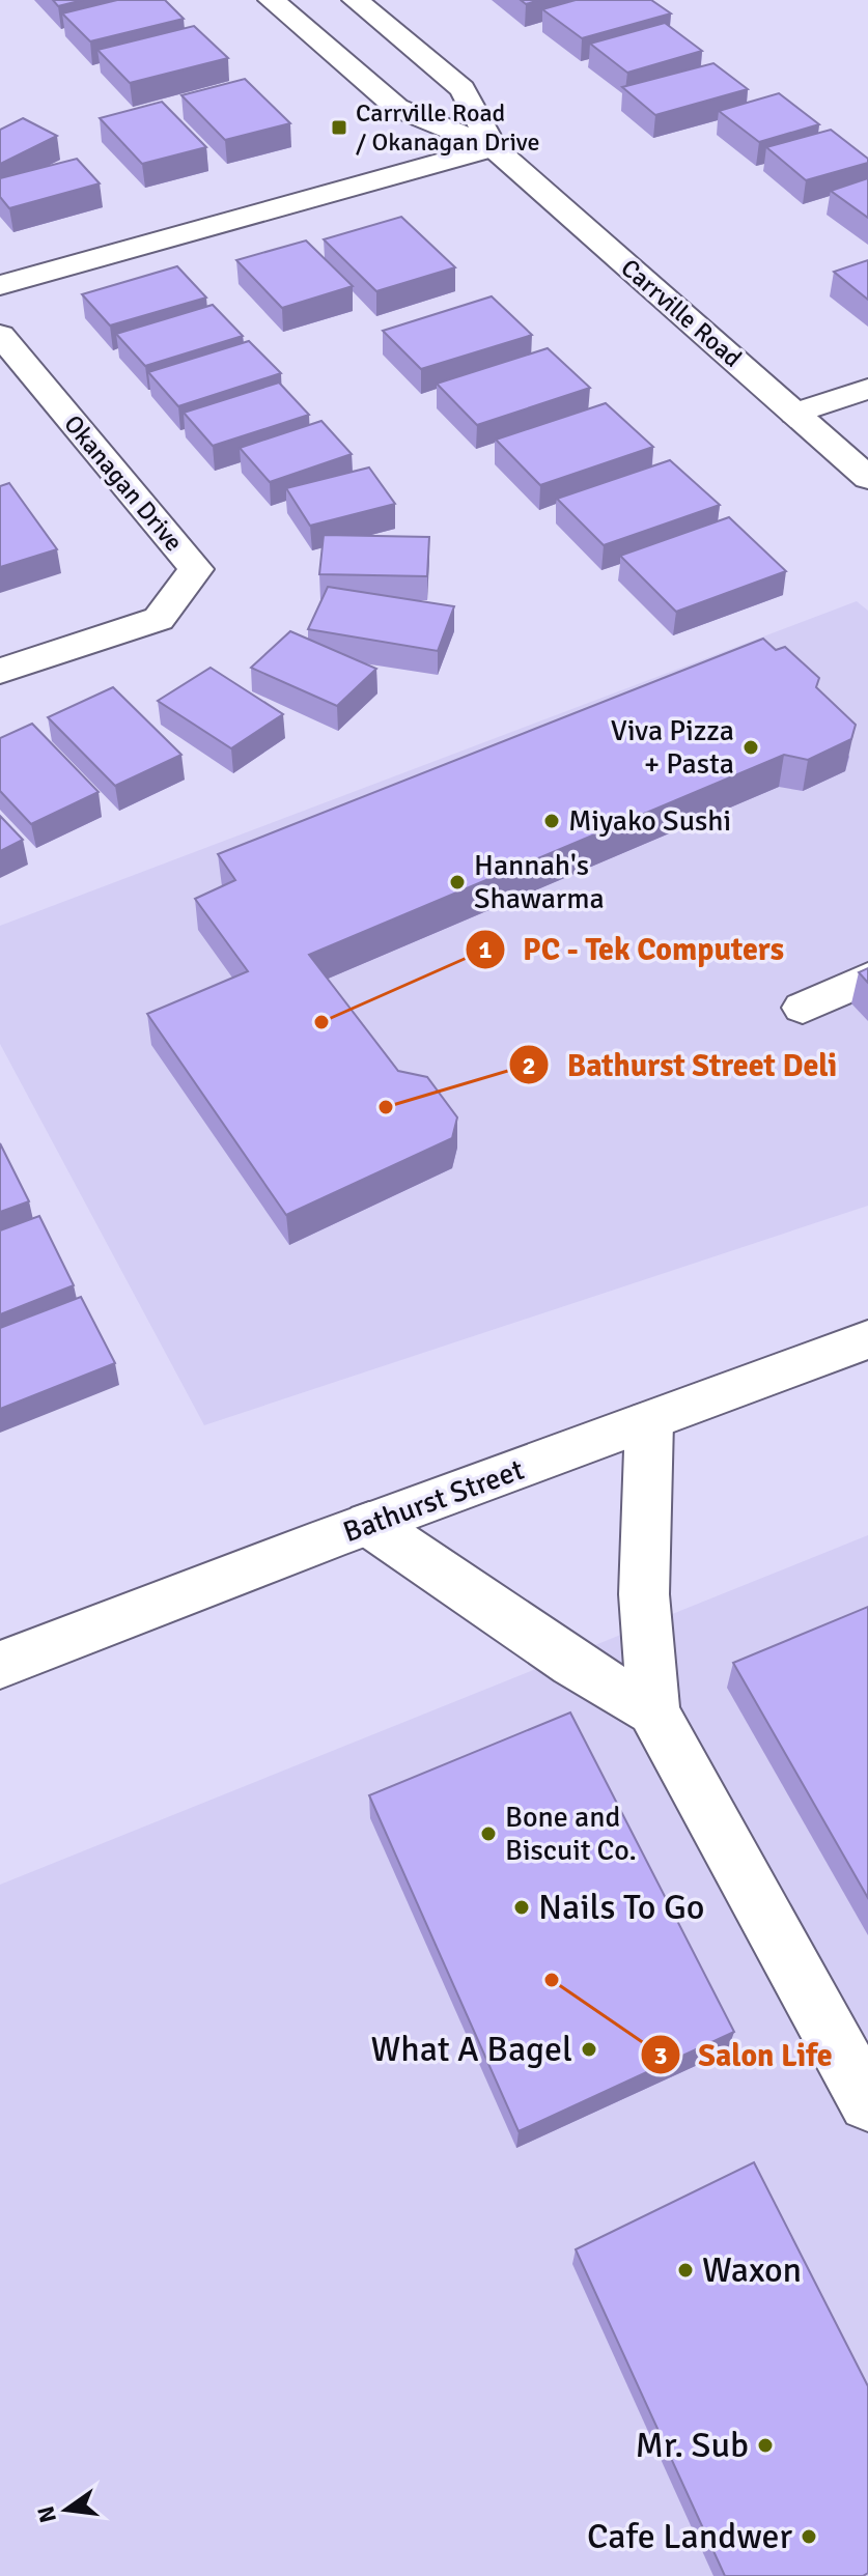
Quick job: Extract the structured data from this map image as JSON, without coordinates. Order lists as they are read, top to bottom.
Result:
{
  "streets": {
    "main road": ["Carrville Road", "Okanagan Drive", "Bathurst Street"]
  },
  "places": {
    "transit": ["Carrville Road / Okanagan Drive"],
    "other": [
      "Viva Pizza + Pasta",
      "Miyako Sushi",
      "Hannah's Shawarma",
      "PC - Tek Computers",
      "Bathurst Street Deli",
      "Bone and Biscuit Co.",
      "Nails To Go",
      "Salon Life",
      "What A Bagel",
      "Waxon",
      "Mr. Sub",
      "Cafe Landwer"
    ]
  },
  "north": "left"
}
